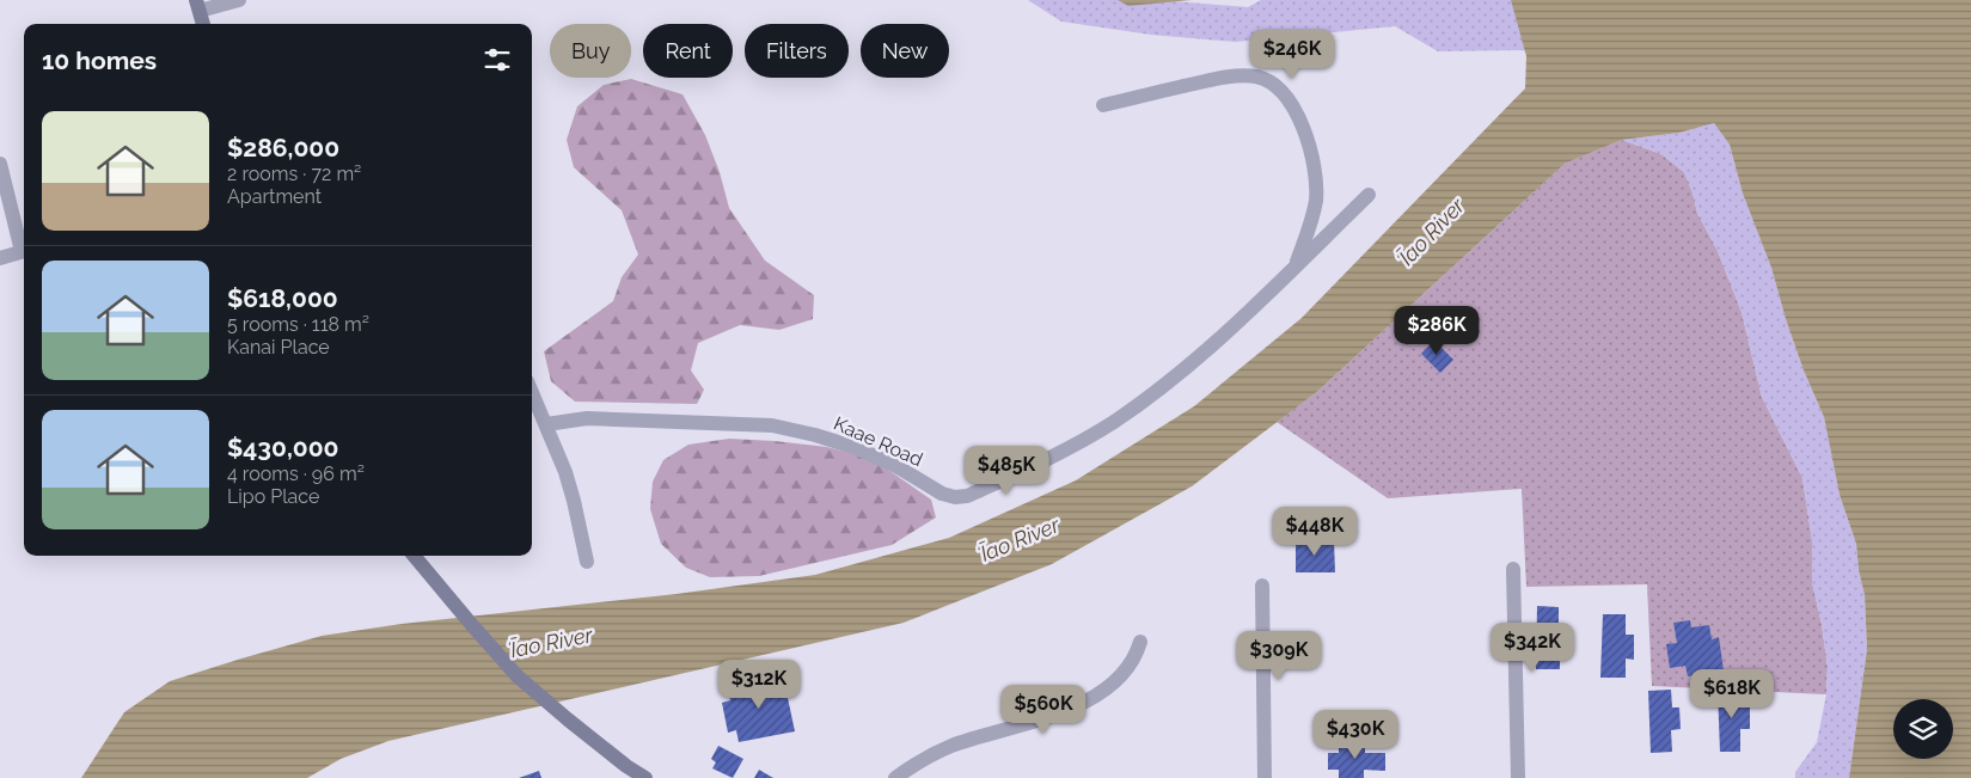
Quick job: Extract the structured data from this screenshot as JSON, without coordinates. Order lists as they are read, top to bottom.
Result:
{
  "streets": {
    "street": ["Kaae Road"]
  },
  "water": ["ʻĪao River"],
  "page": {
    "chip": [
      "Buy",
      "Rent",
      "Filters",
      "New"
    ],
    "heading": "10 homes",
    "price": [
      "$246K",
      "$286K",
      "$485K",
      "$448K",
      "$342K",
      "$309K",
      "$312K",
      "$618K",
      "$560K",
      "$430K"
    ],
    "list": [
      {
        "name": "$286,000",
        "note": "2 rooms · 72 m² · Apartment"
      },
      {
        "name": "$618,000",
        "note": "5 rooms · 118 m² · Kanai Place"
      },
      {
        "name": "$430,000",
        "note": "4 rooms · 96 m² · Lipo Place"
      }
    ]
  }
}
